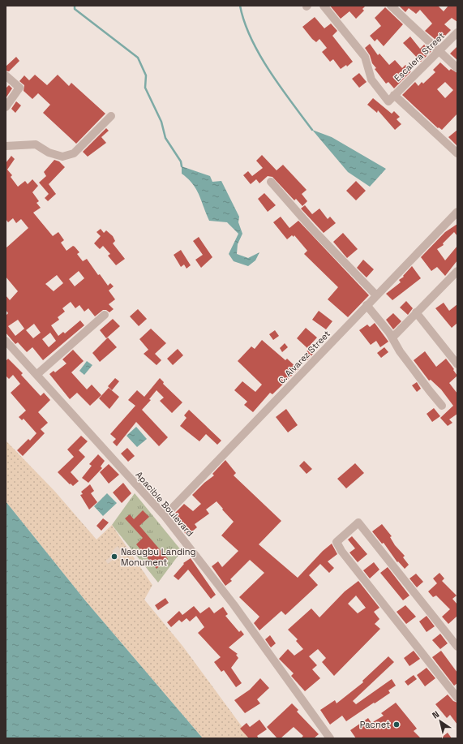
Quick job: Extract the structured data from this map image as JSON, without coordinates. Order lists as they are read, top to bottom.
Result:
{
  "streets": {
    "street": ["Escalera Street", "C. Alvarez Street", "Apacible Boulevard"]
  },
  "crossings": [
    ["C. Alvarez Street", "Apacible Boulevard"]
  ],
  "places": ["Nasugbu Landing Monument", "Pacnet"],
  "north": "top left"
}
